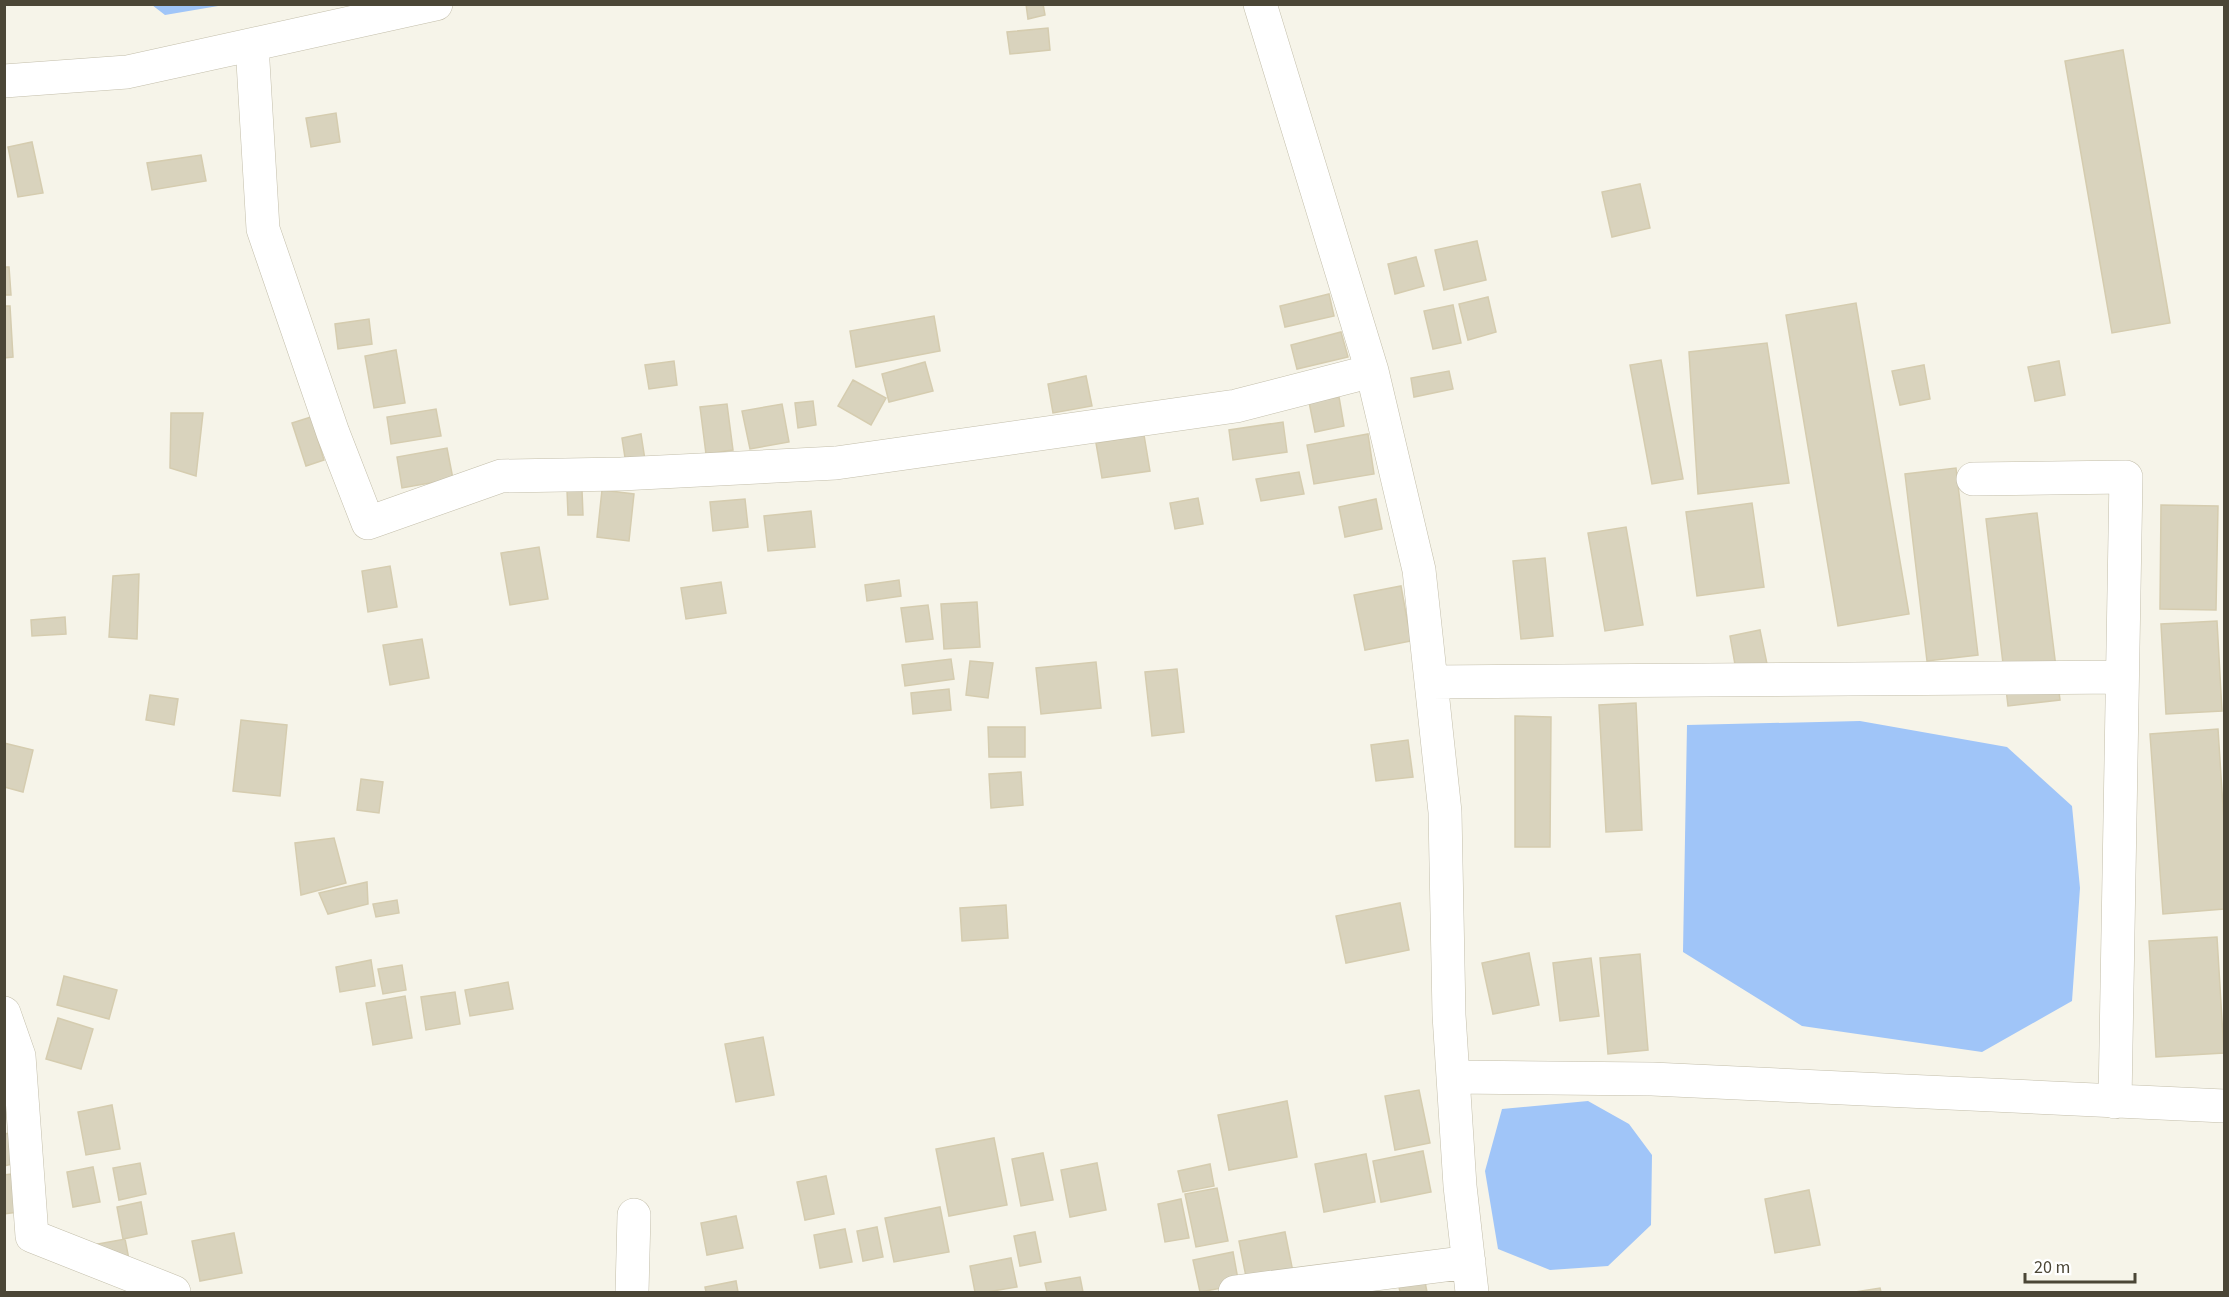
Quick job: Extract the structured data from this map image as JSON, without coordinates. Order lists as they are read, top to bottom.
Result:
{
  "scale_bar": "20 m"
}
